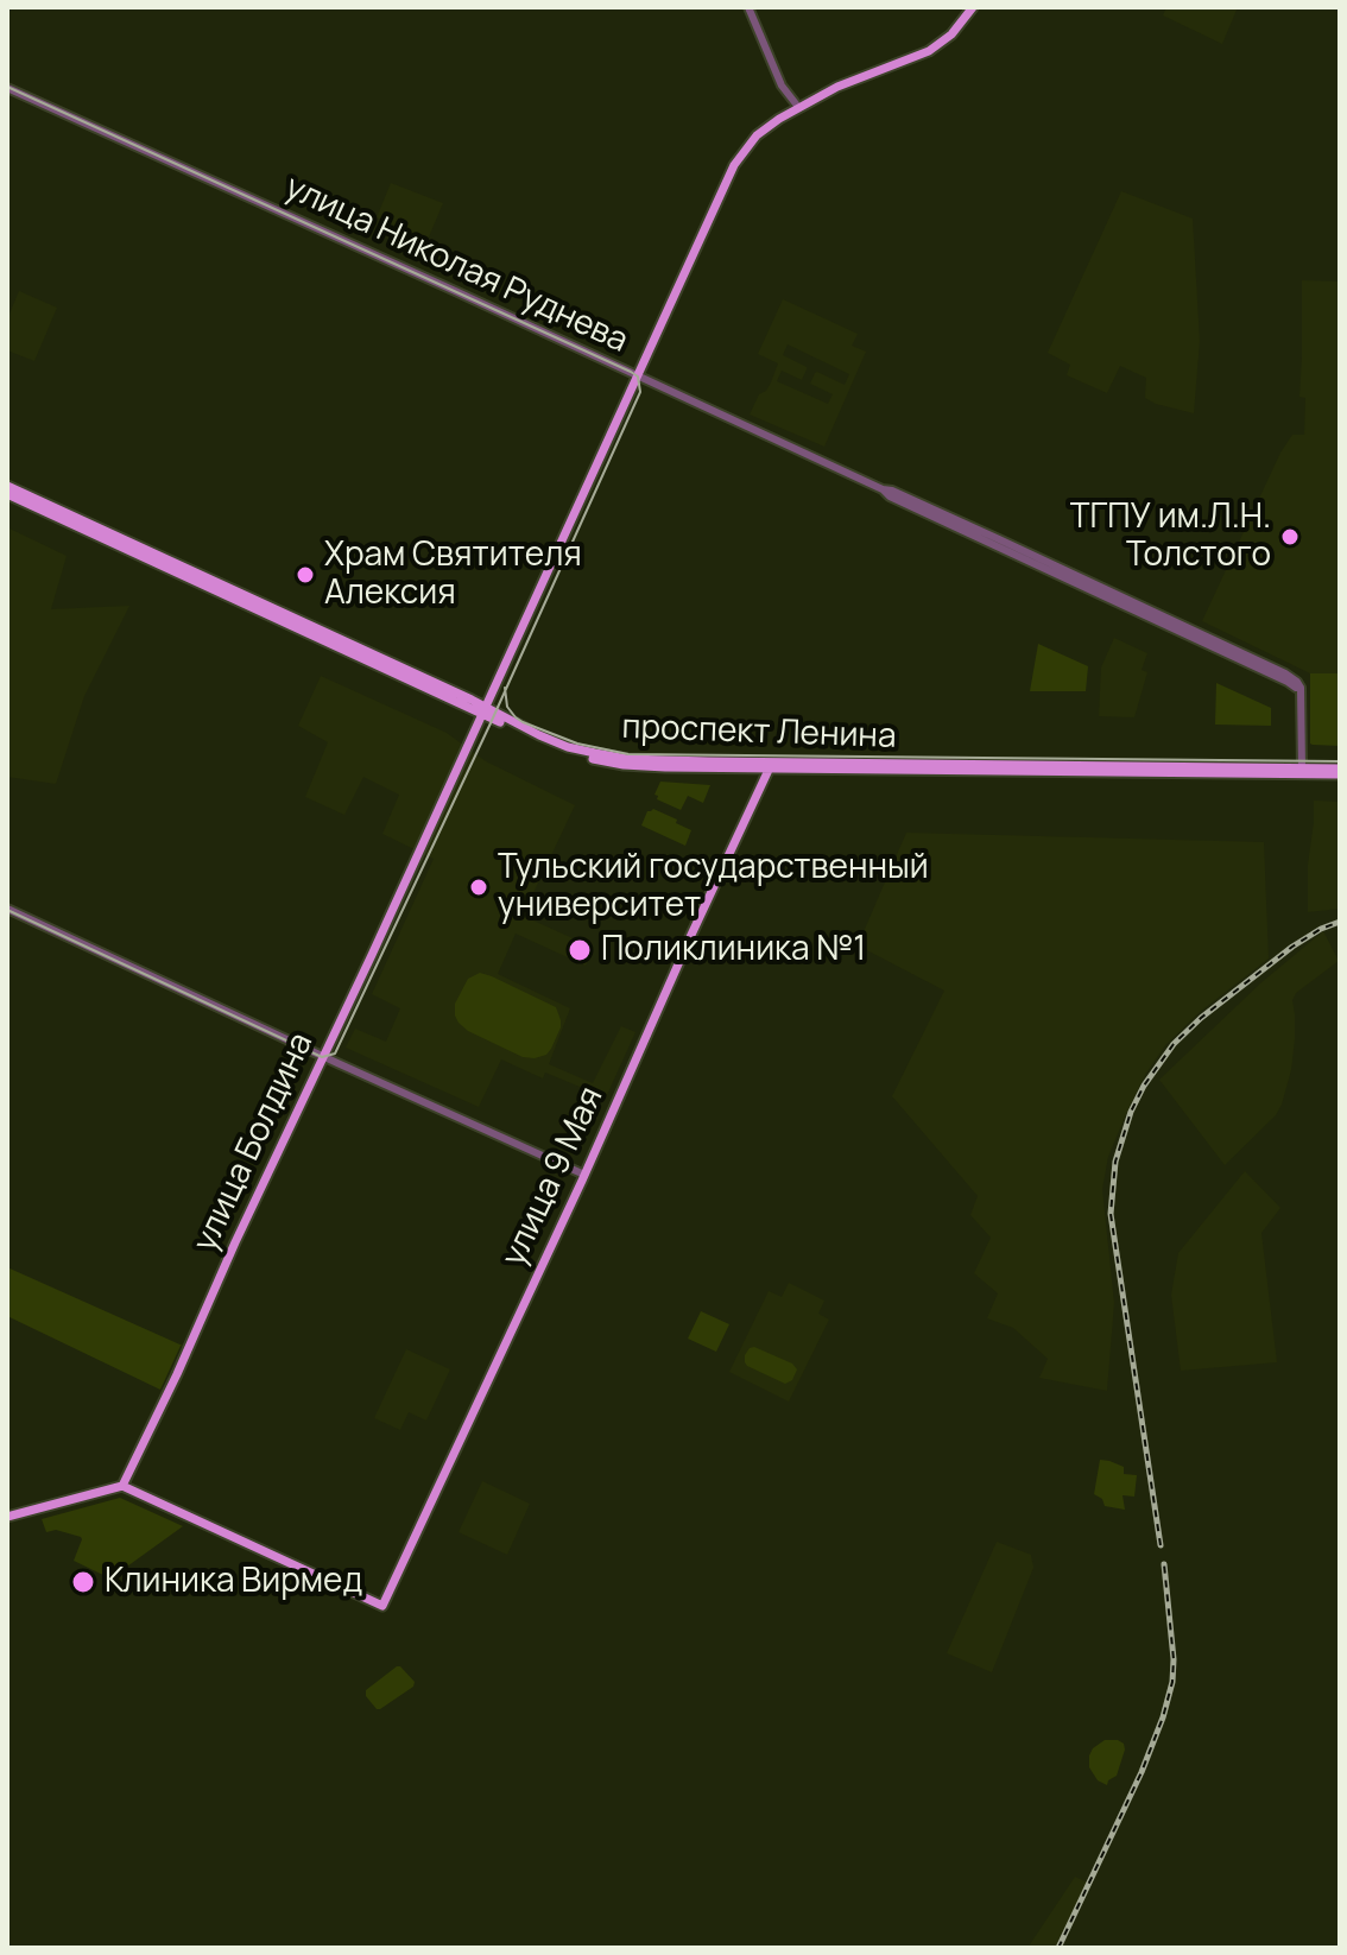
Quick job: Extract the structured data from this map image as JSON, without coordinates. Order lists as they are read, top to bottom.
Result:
{
  "streets": {
    "main road": ["проспект Ленина", "улица Болдина", "улица 9 Мая"],
    "street": ["улица Николая Руднева"]
  },
  "crossings": [
    ["улица Николая Руднева", "проспект Ленина"],
    ["улица Николая Руднева", "улица Болдина"],
    ["проспект Ленина", "улица Болдина"],
    ["проспект Ленина", "улица 9 Мая"],
    ["улица Болдина", "улица 9 Мая"]
  ],
  "places": [
    "ТГПУ им.Л.Н. Толстого",
    "Храм Святителя Алексия",
    "Тульский государственный университет",
    "Поликлиника №1",
    "Клиника Вирмед"
  ]
}
